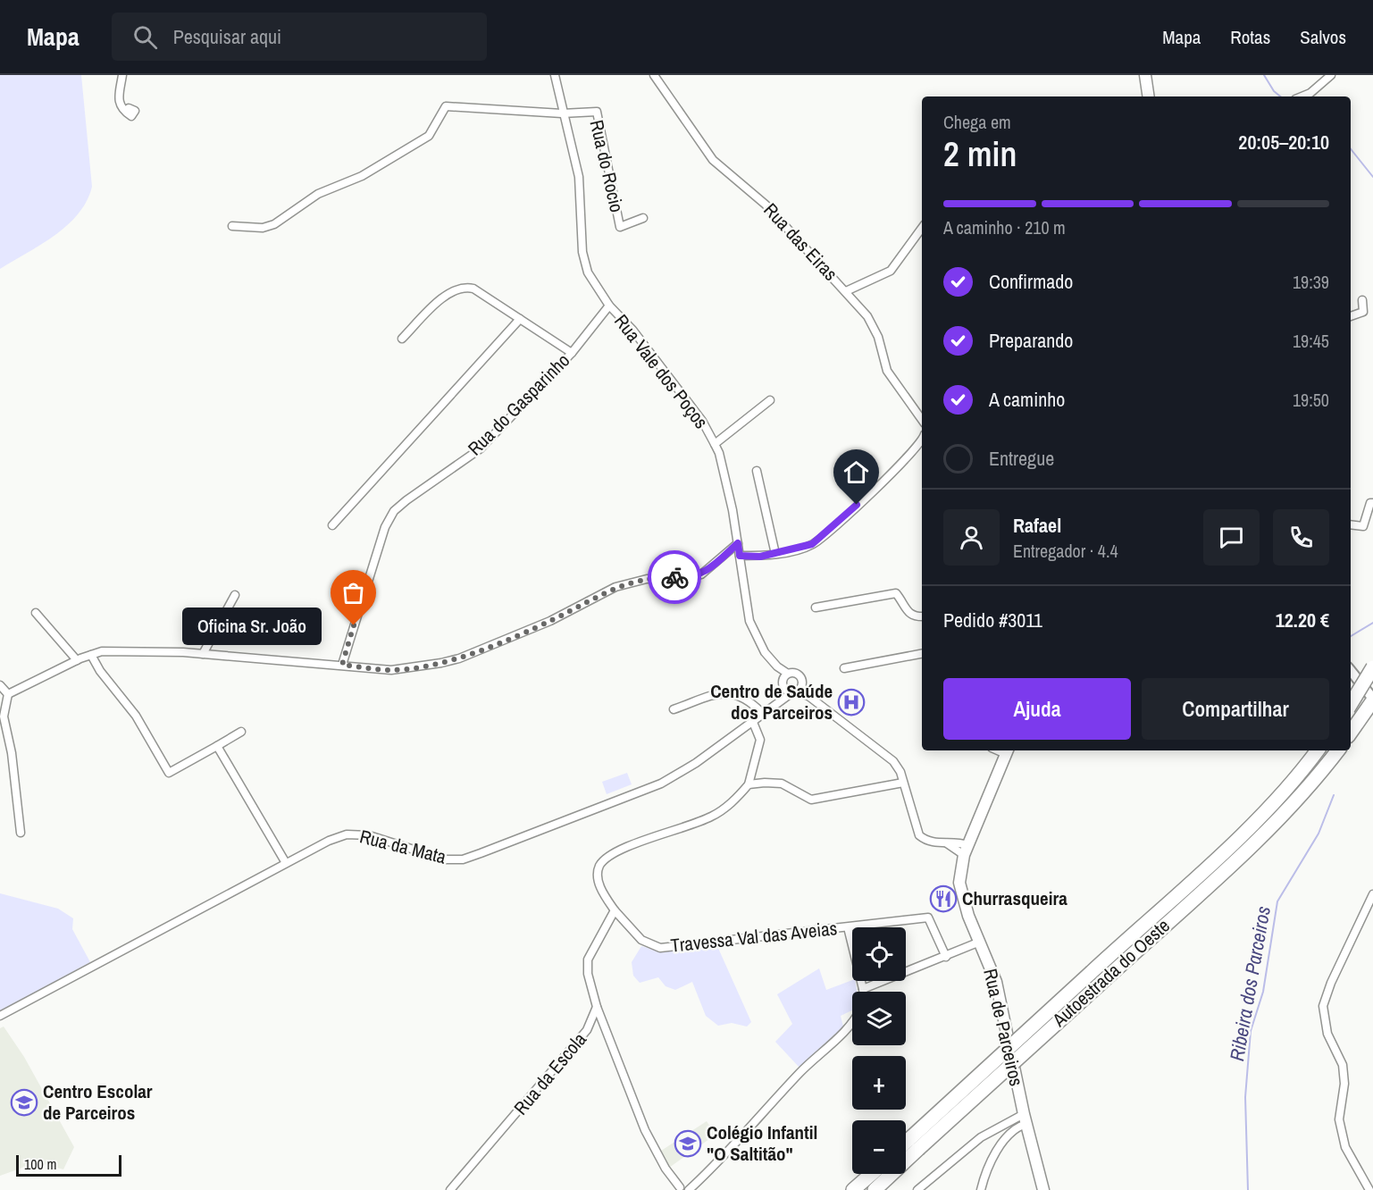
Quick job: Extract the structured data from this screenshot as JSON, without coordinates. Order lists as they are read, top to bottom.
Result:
{
  "streets": {
    "highway": ["Autoestrada do Oeste"],
    "main road": ["Rua de Parceiros"],
    "street": [
      "Rua do Rocio",
      "Rua das Eiras",
      "Rua Vale dos Poços",
      "Rua do Gasparinho",
      "Rua da Mata",
      "Travessa Val das Aveias",
      "Rua da Escola"
    ]
  },
  "crossings": [
    ["Rua do Rocio", "Rua Vale dos Poços"],
    ["Rua Vale dos Poços", "Rua do Gasparinho"]
  ],
  "water": ["Ribeira dos Parceiros"],
  "places": {
    "other": ["Oficina Sr. João"],
    "hospital": ["Centro de Saúde dos Parceiros"],
    "restaurant": ["Churrasqueira"],
    "school or university": ["Centro Escolar de Parceiros", "Colégio Infantil \"O Saltitão\""]
  },
  "scale_bar": "100 m",
  "page": {
    "header": "Mapa",
    "search": "Pesquisar aqui",
    "nav": ["Mapa", "Rotas", "Salvos"],
    "heading": ["2 min", "Chega em", "20:05–20:10"],
    "panel": [
      "Rafael",
      "Entregador · 4.4",
      "Pedido #3011",
      "12.20 €"
    ],
    "bar": "A caminho · 210 m",
    "list": [
      ["Confirmado", "19:39"],
      ["Preparando", "19:45"],
      ["A caminho", "19:50"],
      "Entregue"
    ],
    "bubble": "Oficina Sr. João",
    "buttons": ["Ajuda", "Compartilhar"],
    "map_buttons": ["+", "−"],
    "scale": "100 m"
  }
}
